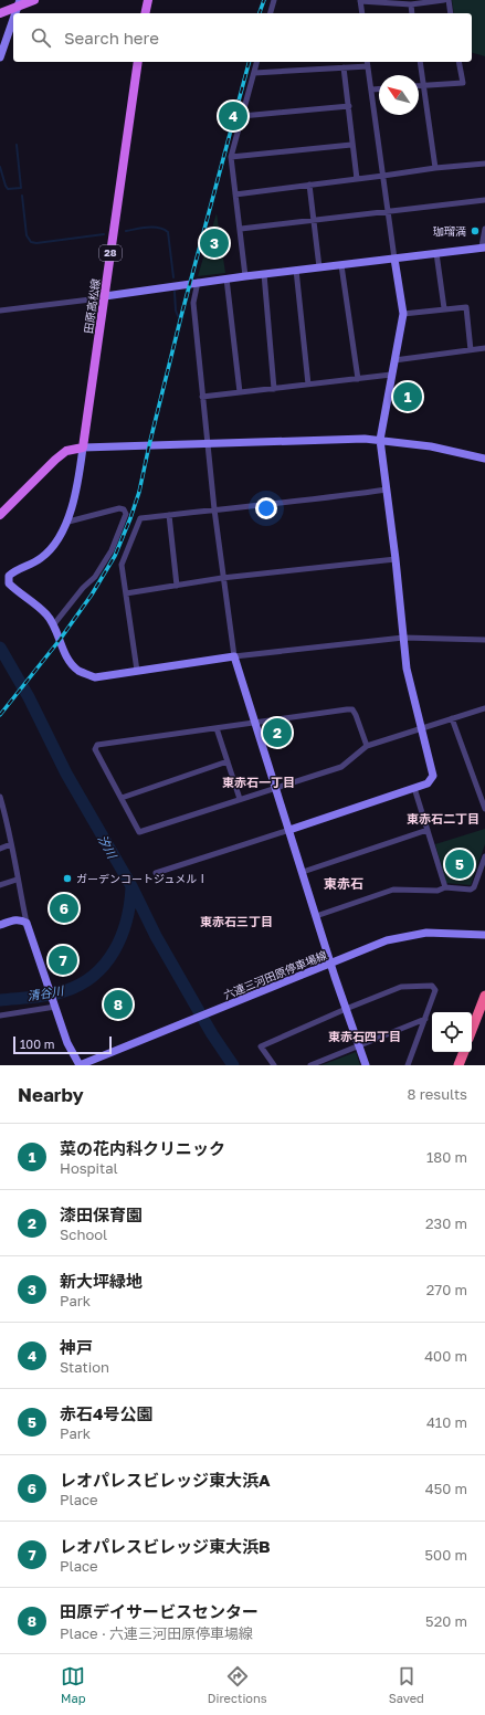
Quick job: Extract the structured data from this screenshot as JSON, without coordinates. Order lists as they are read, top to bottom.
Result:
{
  "streets": {
    "main road": ["28", "田原高松線"],
    "street": ["六連三河田原停車場線"]
  },
  "districts": [
    "東赤石一丁目",
    "東赤石二丁目",
    "東赤石",
    "東赤石三丁目",
    "東赤石四丁目"
  ],
  "water": ["汐川", "清谷川"],
  "places": ["珈瑠満", "ガーデンコートジュメルⅠ"],
  "scale_bar": "100 m",
  "north": "top left",
  "page": {
    "search": "Search here",
    "pins": [
      "4",
      "3",
      "1",
      "2",
      "5",
      "6",
      "7",
      "8"
    ],
    "scale": "100 m",
    "heading": ["Nearby", "8 results"],
    "list": [
      {
        "mark": "1",
        "name": "菜の花内科クリニック",
        "note": "Hospital",
        "value": "180 m"
      },
      {
        "mark": "2",
        "name": "漆田保育園",
        "note": "School",
        "value": "230 m"
      },
      {
        "mark": "3",
        "name": "新大坪緑地",
        "note": "Park",
        "value": "270 m"
      },
      {
        "mark": "4",
        "name": "神戸",
        "note": "Station",
        "value": "400 m"
      },
      {
        "mark": "5",
        "name": "赤石4号公園",
        "note": "Park",
        "value": "410 m"
      },
      {
        "mark": "6",
        "name": "レオパレスビレッジ東大浜A",
        "note": "Place",
        "value": "450 m"
      },
      {
        "mark": "7",
        "name": "レオパレスビレッジ東大浜B",
        "note": "Place",
        "value": "500 m"
      },
      {
        "mark": "8",
        "name": "田原デイサービスセンター",
        "note": "Place · 六連三河田原停車場線",
        "value": "520 m"
      }
    ],
    "nav": ["Map", "Directions", "Saved"]
  }
}
